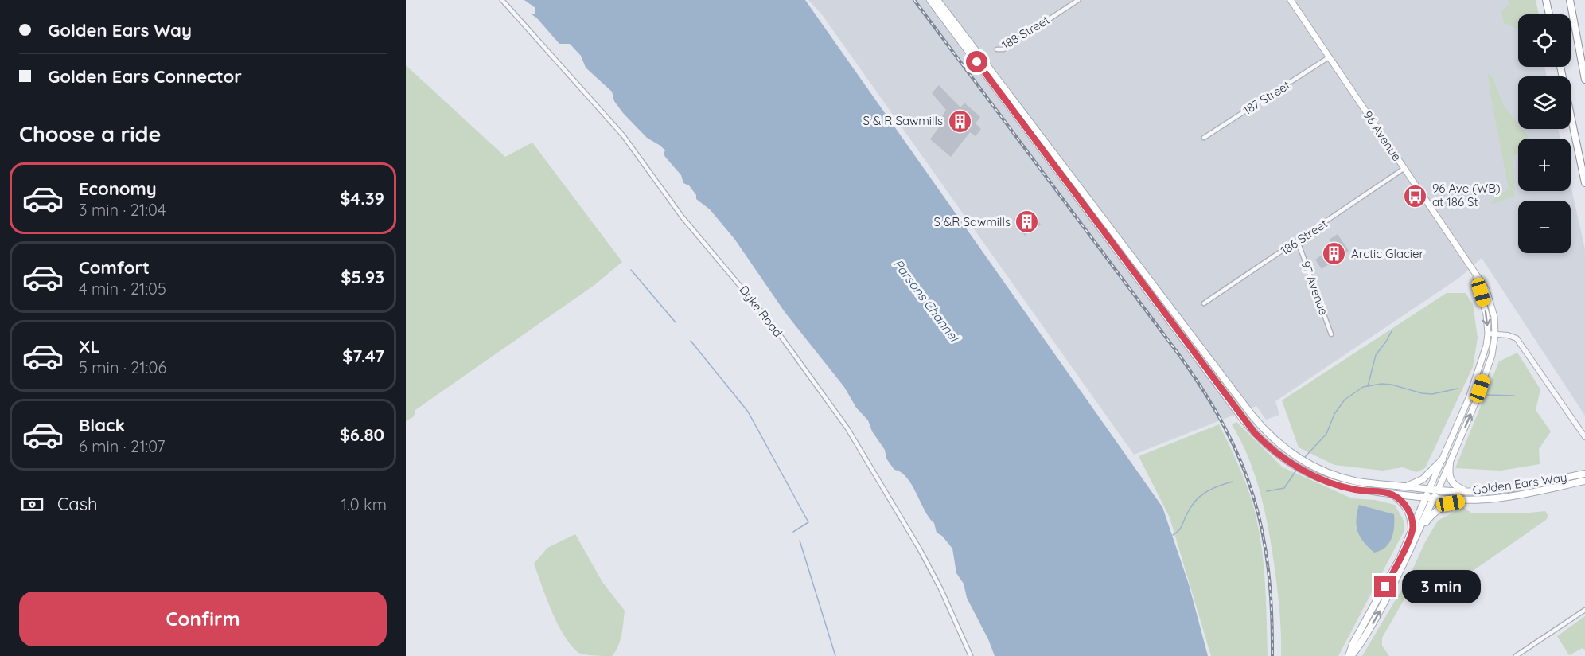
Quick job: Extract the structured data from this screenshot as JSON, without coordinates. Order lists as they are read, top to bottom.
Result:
{
  "streets": {
    "main road": ["96 Avenue", "Golden Ears Way"],
    "street": [
      "188 Street",
      "187 Street",
      "186 Street",
      "97 Avenue",
      "Dyke Road"
    ]
  },
  "crossings": [
    ["187 Street", "96 Avenue"],
    ["96 Avenue", "186 Street"],
    ["96 Avenue", "Golden Ears Way"],
    ["186 Street", "97 Avenue"]
  ],
  "water": ["Parsons Channel"],
  "places": {
    "building": ["S & R Sawmills", "S &R Sawmills", "Arctic Glacier"],
    "bus stop": ["96 Ave (WB) at 186 St"]
  },
  "page": {
    "banner": ["Golden Ears Way", "Golden Ears Connector"],
    "map_buttons": ["+", "−"],
    "heading": "Choose a ride",
    "list": [
      {
        "name": "Economy",
        "note": "3 min · 21:04",
        "value": "$4.39"
      },
      {
        "name": "Comfort",
        "note": "4 min · 21:05",
        "value": "$5.93"
      },
      {
        "name": "XL",
        "note": "5 min · 21:06",
        "value": "$7.47"
      },
      {
        "name": "Black",
        "note": "6 min · 21:07",
        "value": "$6.80"
      }
    ],
    "pay": ["Cash", "1.0 km"],
    "bubble": "3 min",
    "buttons": "Confirm"
  }
}
